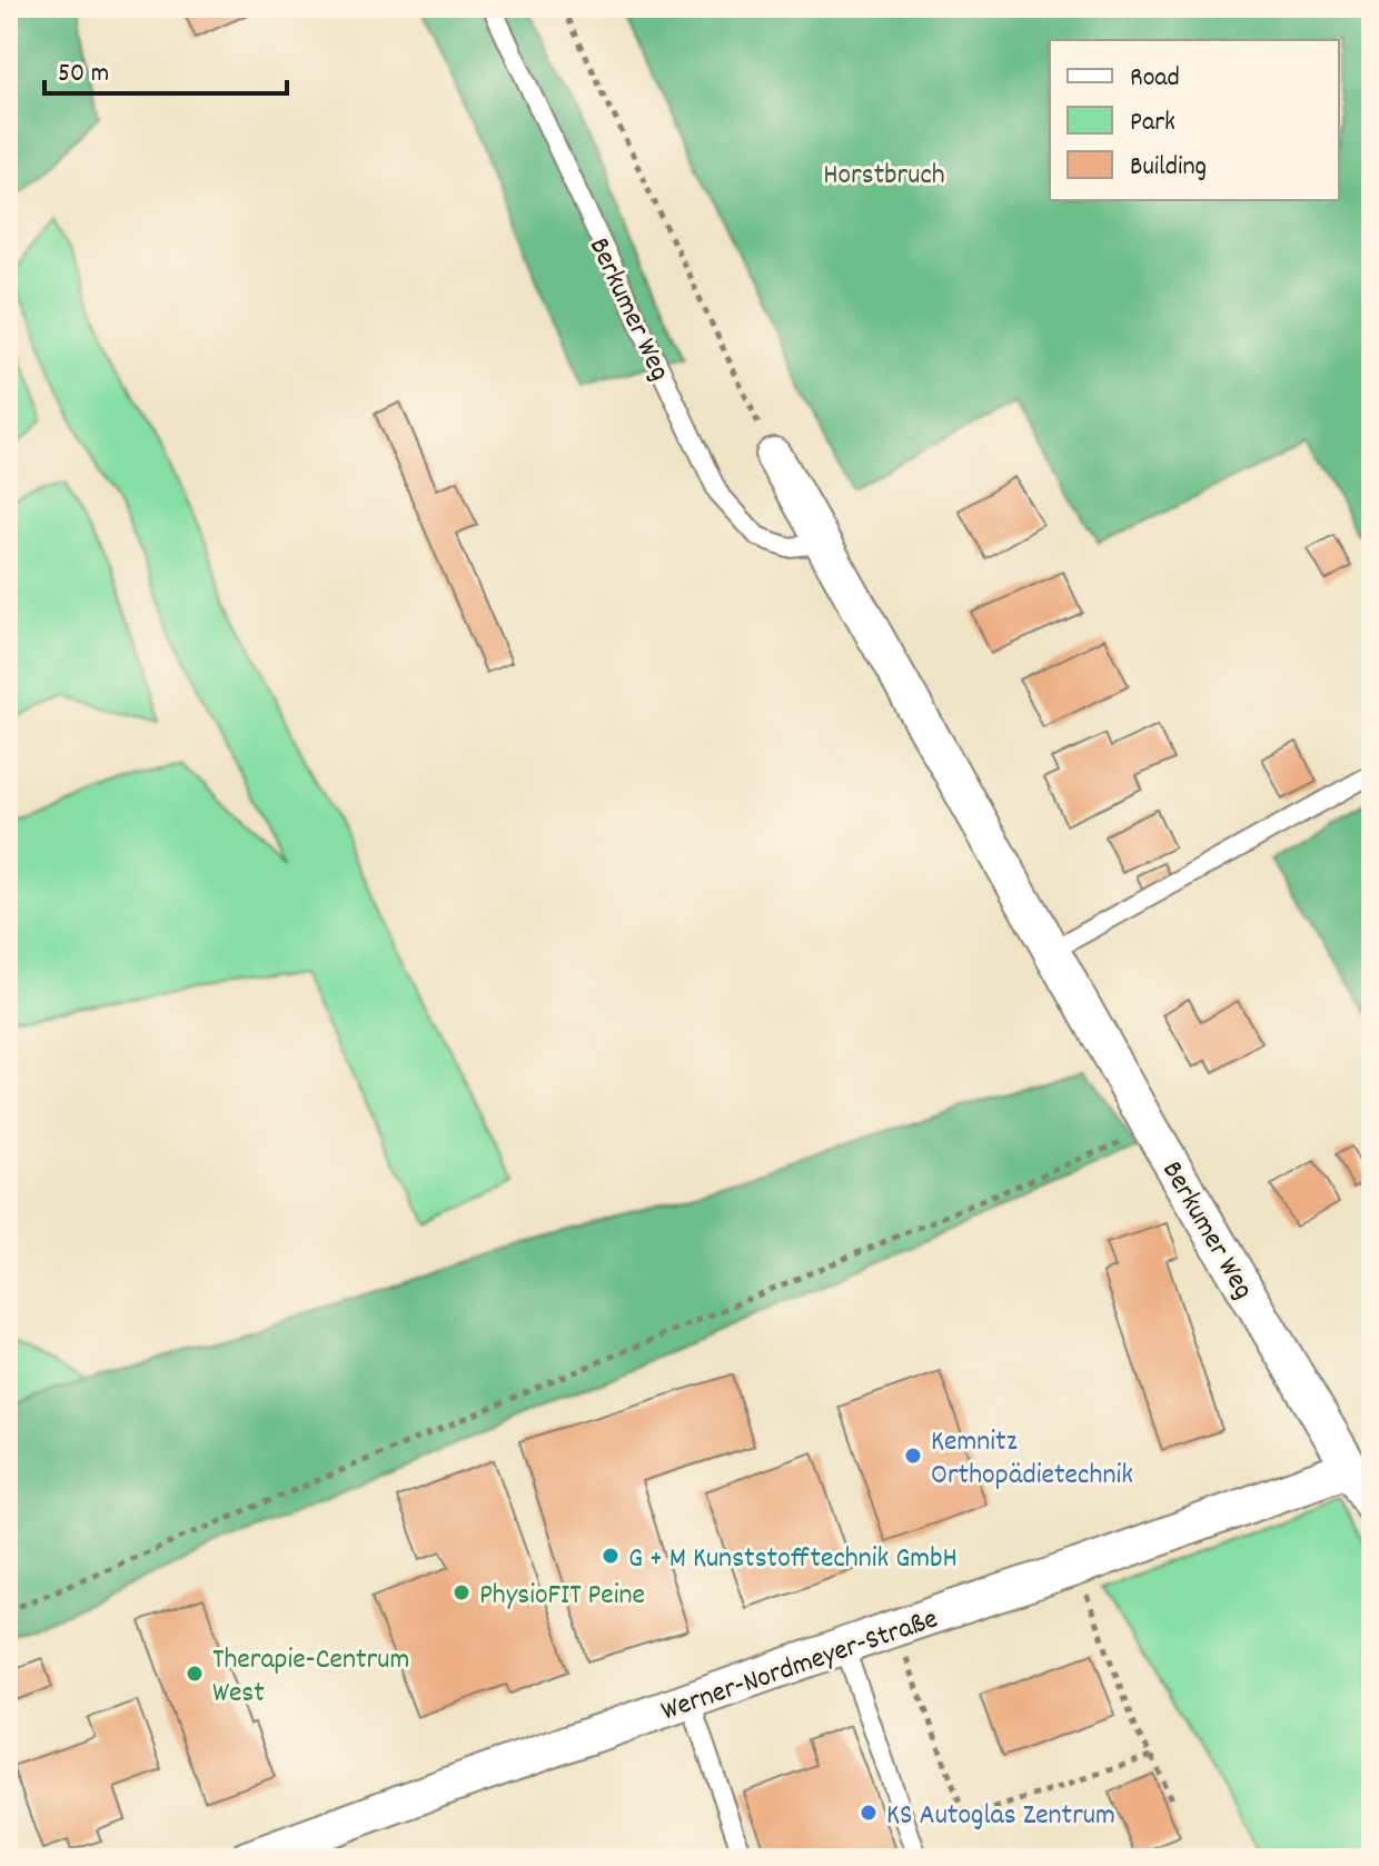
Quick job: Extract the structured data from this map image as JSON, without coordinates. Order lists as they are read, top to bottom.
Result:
{
  "streets": {
    "street": ["Berkumer Weg", "Werner-Nordmeyer-Straße"]
  },
  "crossings": [
    ["Berkumer Weg", "Werner-Nordmeyer-Straße"]
  ],
  "parks": ["Horstbruch"],
  "places": [
    "Kemnitz Orthopädietechnik",
    "G + M Kunststofftechnik GmbH",
    "PhysioFIT Peine",
    "Therapie-Centrum West",
    "KS Autoglas Zentrum"
  ],
  "legend": ["Road", "Park", "Building"],
  "scale_bar": "50 m"
}
